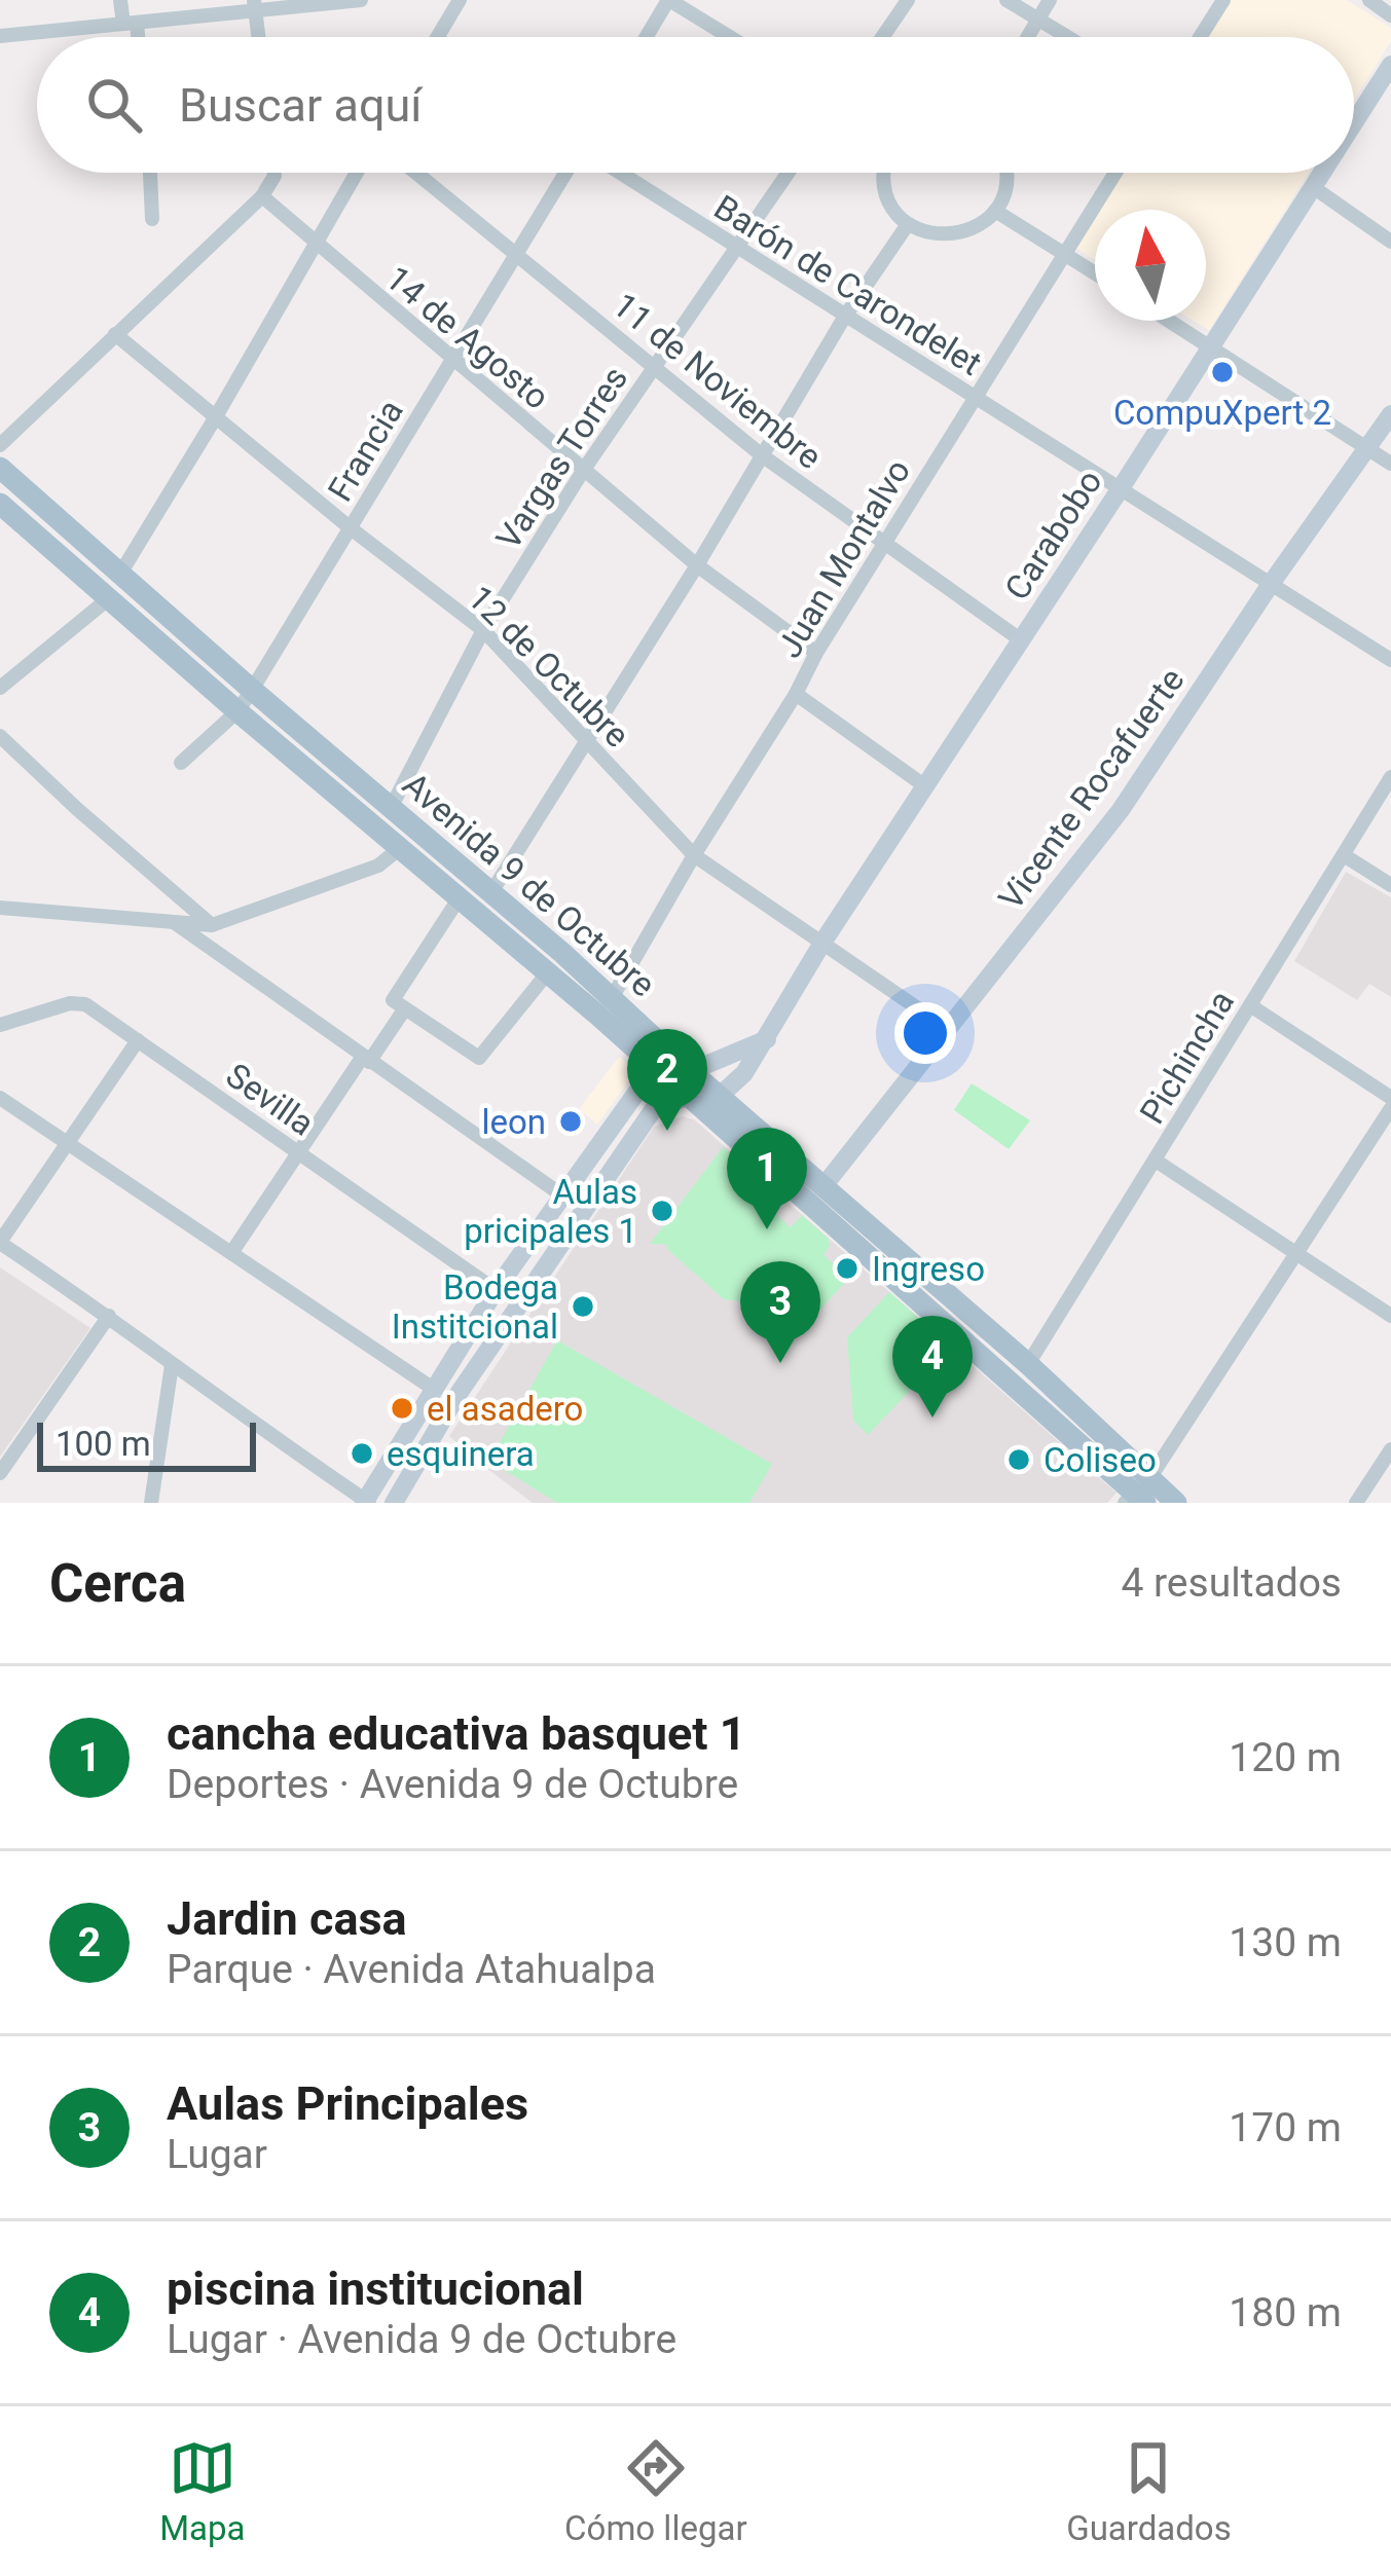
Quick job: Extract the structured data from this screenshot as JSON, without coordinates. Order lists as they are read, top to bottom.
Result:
{
  "streets": {
    "main road": ["Carabobo", "Vicente Rocafuerte", "Avenida 9 de Octubre"],
    "street": [
      "Barón de Carondelet",
      "14 de Agosto",
      "11 de Noviembre",
      "Francia",
      "Vargas Torres",
      "Juan Montalvo",
      "12 de Octubre",
      "Pichincha",
      "Sevilla"
    ]
  },
  "crossings": [
    ["Barón de Carondelet", "Vargas Torres"],
    ["Barón de Carondelet", "Carabobo"],
    ["Barón de Carondelet", "Juan Montalvo"],
    ["14 de Agosto", "Francia"],
    ["14 de Agosto", "Vargas Torres"],
    ["14 de Agosto", "Juan Montalvo"],
    ["11 de Noviembre", "Francia"],
    ["11 de Noviembre", "Vargas Torres"],
    ["11 de Noviembre", "Carabobo"],
    ["11 de Noviembre", "Juan Montalvo"],
    ["Francia", "12 de Octubre"],
    ["Francia", "Avenida 9 de Octubre"],
    ["Vargas Torres", "12 de Octubre"],
    ["Vargas Torres", "Avenida 9 de Octubre"],
    ["Carabobo", "12 de Octubre"],
    ["Carabobo", "Avenida 9 de Octubre"],
    ["Juan Montalvo", "12 de Octubre"],
    ["Juan Montalvo", "Avenida 9 de Octubre"],
    ["12 de Octubre", "Vicente Rocafuerte"],
    ["Vicente Rocafuerte", "Avenida 9 de Octubre"],
    ["Avenida 9 de Octubre", "Pichincha"]
  ],
  "places": [
    "CompuXpert 2",
    "leon",
    "Aulas pricipales 1",
    "Ingreso",
    "Bodega Institcional",
    "el asadero",
    "esquinera",
    "Coliseo"
  ],
  "scale_bar": "100 m",
  "north": "top",
  "page": {
    "search": "Buscar aquí",
    "pins": [
      "2",
      "1",
      "3",
      "4"
    ],
    "scale": "100 m",
    "heading": ["Cerca", "4 resultados"],
    "list": [
      {
        "mark": "1",
        "name": "cancha educativa basquet 1",
        "note": "Deportes · Avenida 9 de Octubre",
        "value": "120 m"
      },
      {
        "mark": "2",
        "name": "Jardin casa",
        "note": "Parque · Avenida Atahualpa",
        "value": "130 m"
      },
      {
        "mark": "3",
        "name": "Aulas Principales",
        "note": "Lugar",
        "value": "170 m"
      },
      {
        "mark": "4",
        "name": "piscina institucional",
        "note": "Lugar · Avenida 9 de Octubre",
        "value": "180 m"
      }
    ],
    "nav": ["Mapa", "Cómo llegar", "Guardados"]
  }
}
